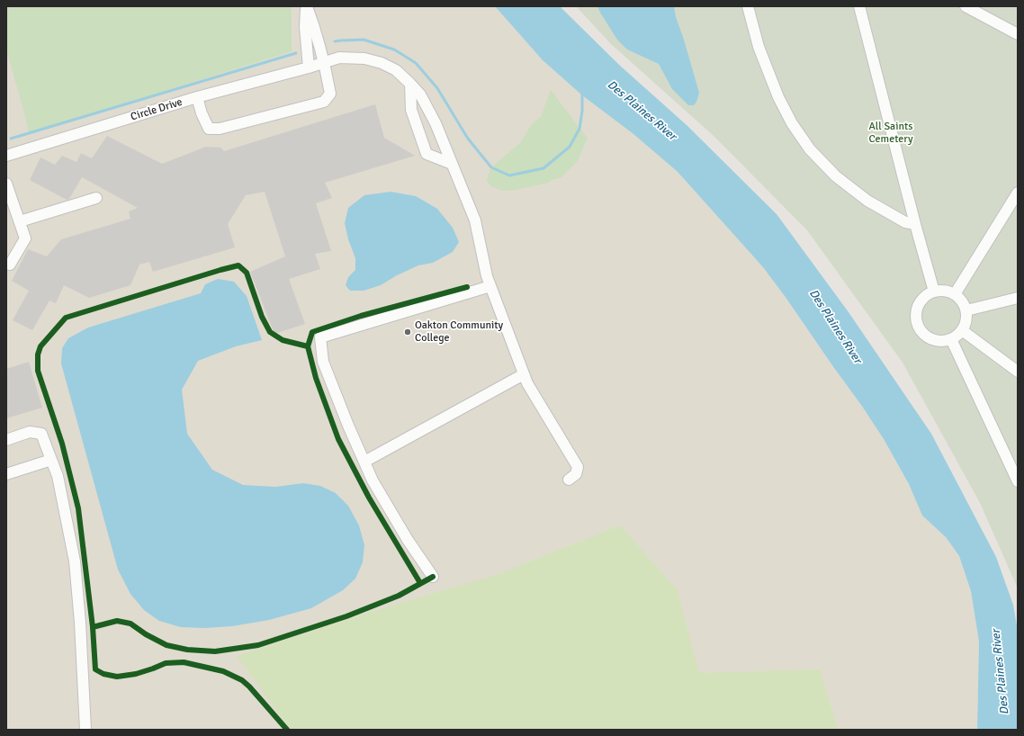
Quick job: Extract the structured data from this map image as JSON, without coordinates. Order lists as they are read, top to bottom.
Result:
{
  "streets": {
    "street": ["Circle Drive"]
  },
  "water": ["Des Plaines River"],
  "parks": ["All Saints Cemetery"],
  "places": ["Oakton Community College"]
}
